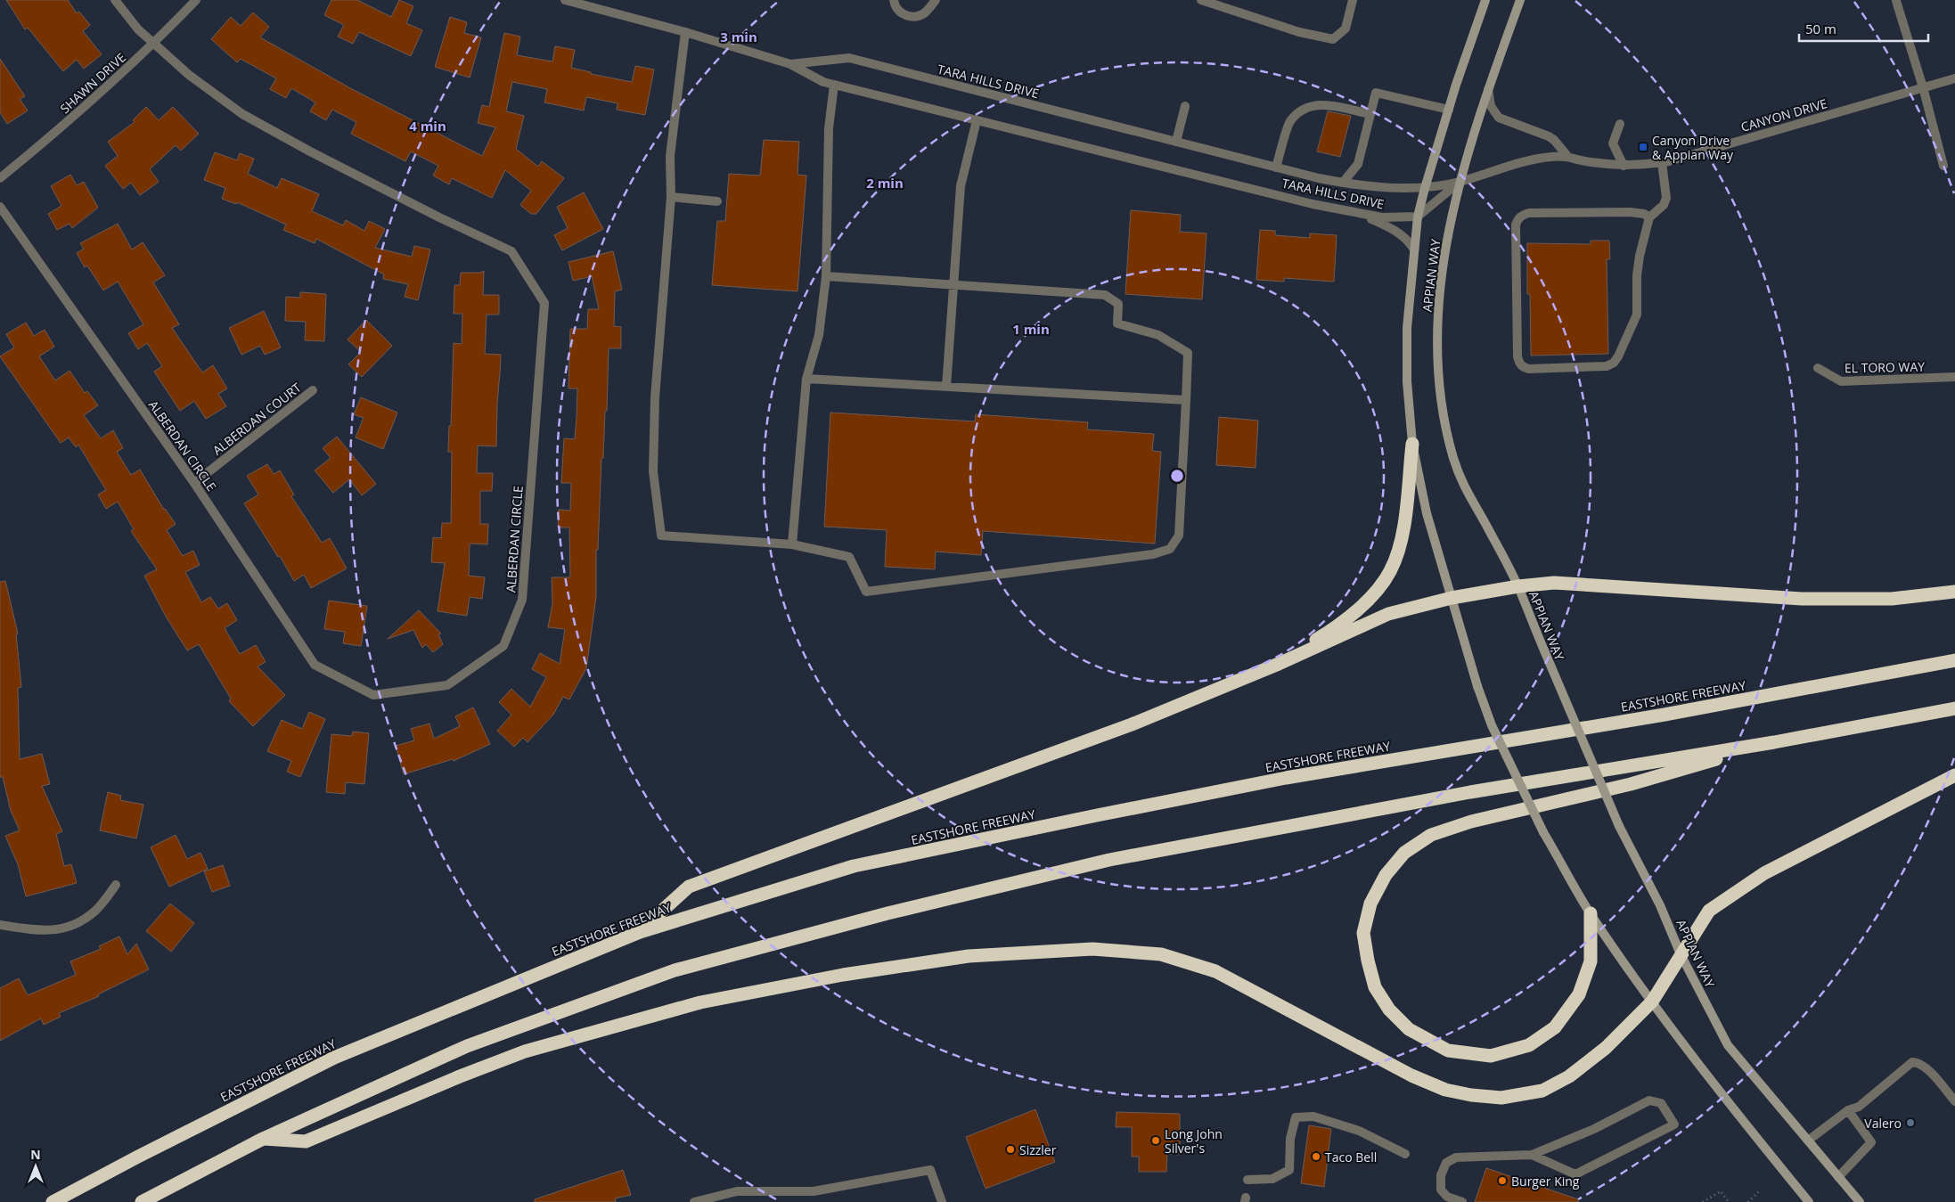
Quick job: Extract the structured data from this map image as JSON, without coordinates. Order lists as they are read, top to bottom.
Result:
{
  "streets": {
    "highway": ["EASTSHORE FREEWAY"],
    "main road": ["APPIAN WAY"],
    "street": [
      "TARA HILLS DRIVE",
      "SHAWN DRIVE",
      "CANYON DRIVE",
      "EL TORO WAY",
      "ALBERDAN COURT",
      "ALBERDAN CIRCLE"
    ]
  },
  "crossings": [
    ["TARA HILLS DRIVE", "CANYON DRIVE"],
    ["TARA HILLS DRIVE", "APPIAN WAY"],
    ["SHAWN DRIVE", "ALBERDAN CIRCLE"],
    ["CANYON DRIVE", "APPIAN WAY"],
    ["ALBERDAN COURT", "ALBERDAN CIRCLE"]
  ],
  "places": {
    "transit": ["Canyon Drive & Appian Way"],
    "other": [
      "Valero",
      "Long John Silver's",
      "Sizzler",
      "Taco Bell",
      "Burger King"
    ]
  },
  "scale_bar": "50 m",
  "north": "top",
  "rings": [
    "3 min",
    "4 min",
    "2 min",
    "1 min"
  ]
}
